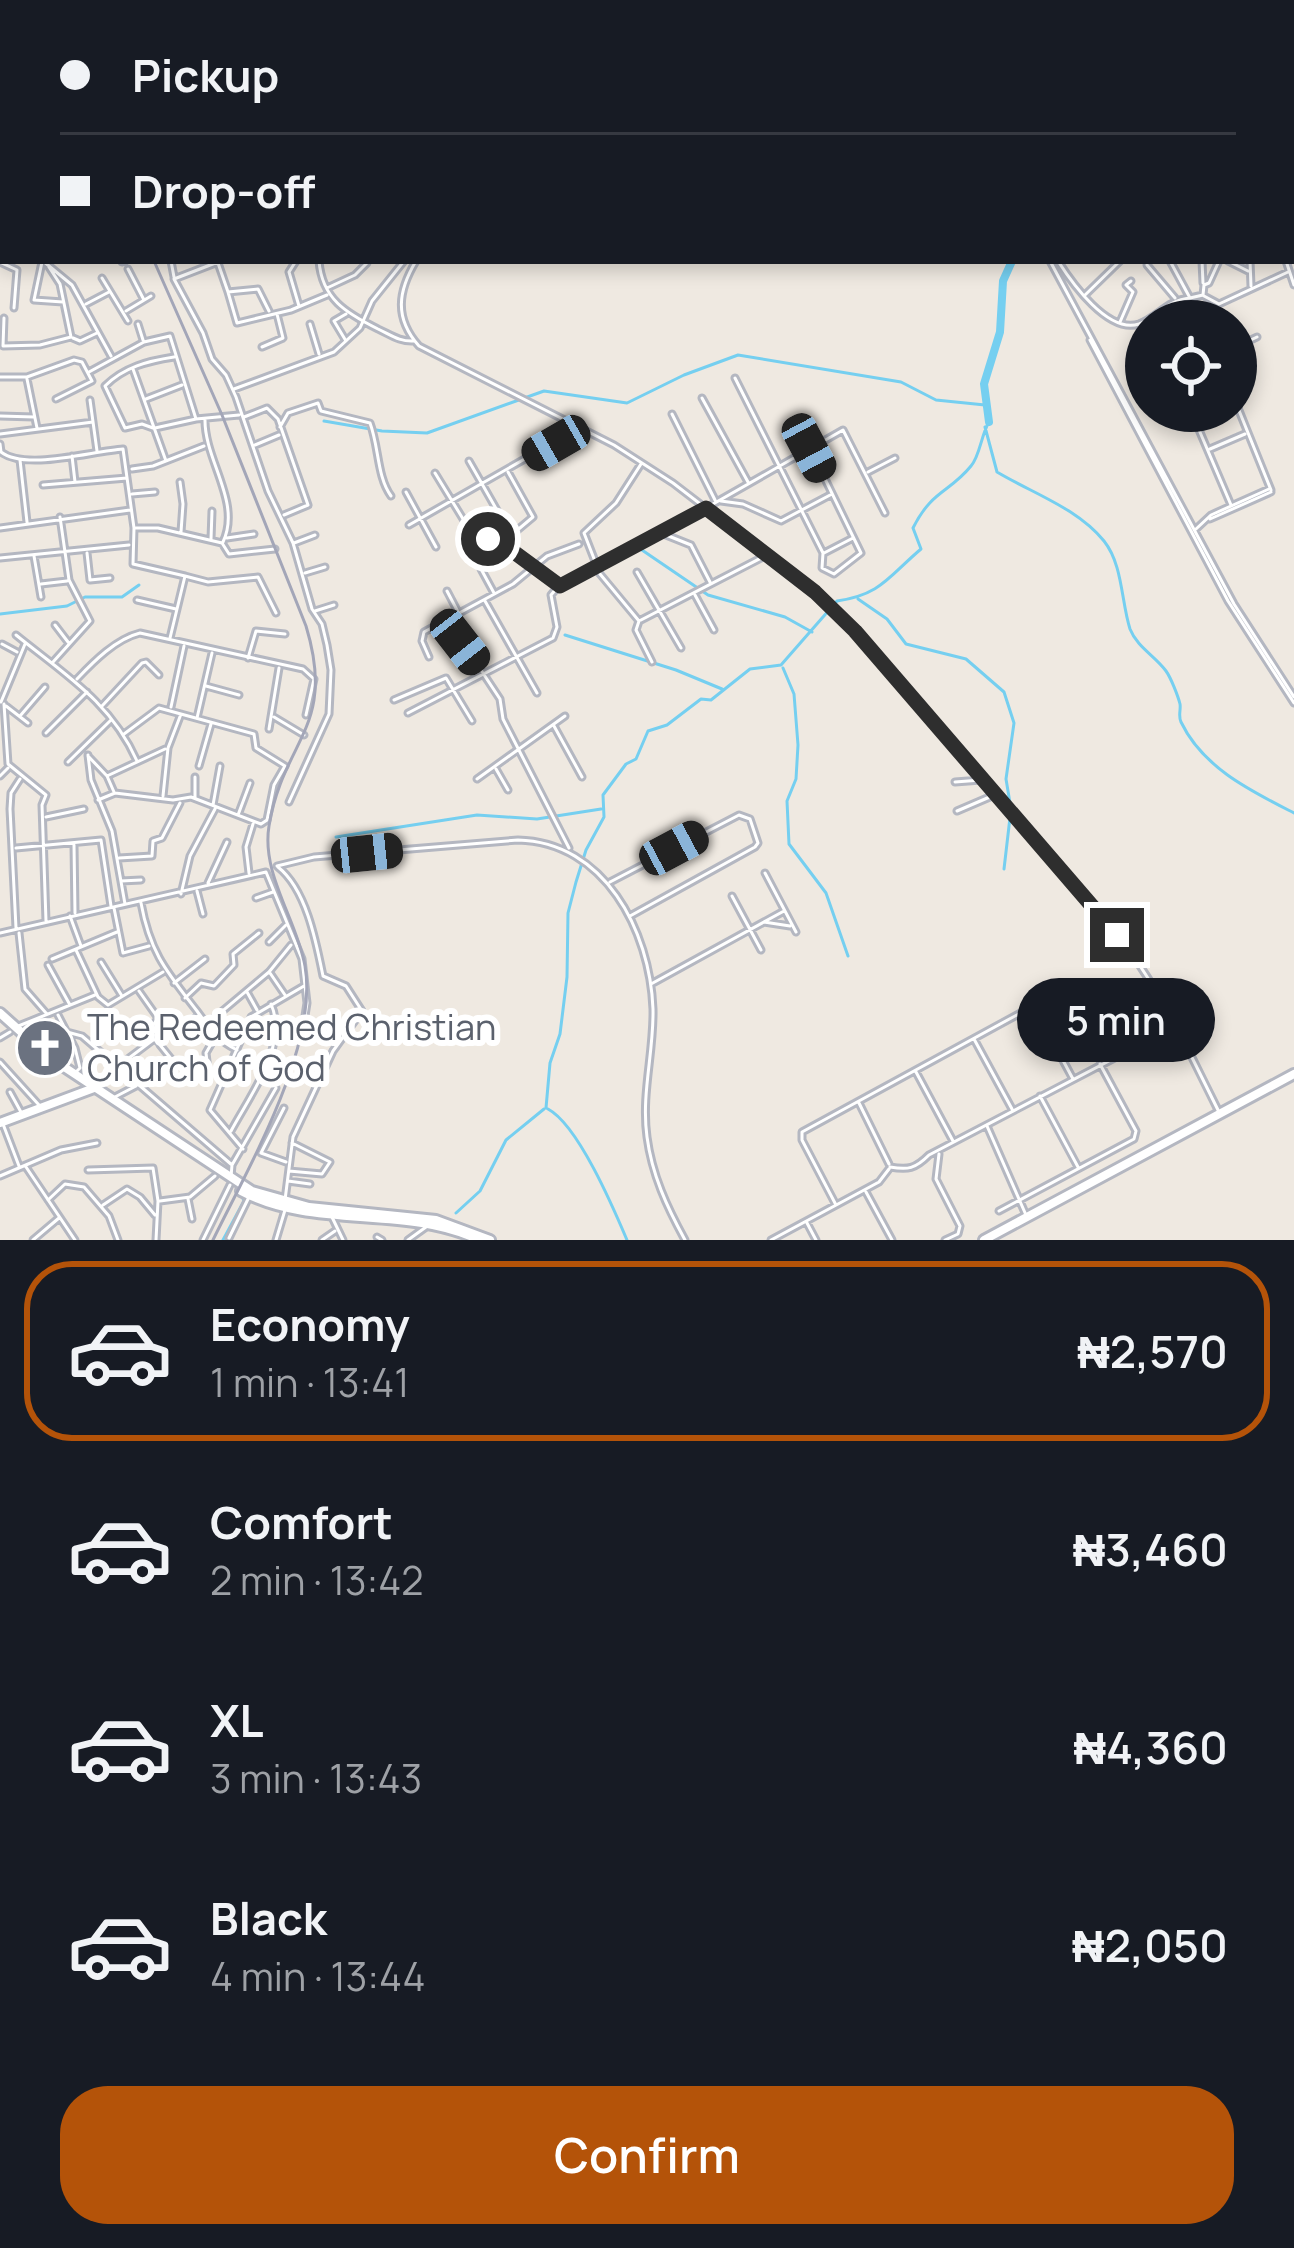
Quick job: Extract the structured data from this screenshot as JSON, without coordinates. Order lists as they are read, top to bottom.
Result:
{
  "places": {
    "church": ["The Redeemed Christian Church of God"]
  },
  "page": {
    "banner": ["Pickup", "Drop-off"],
    "bubble": "5 min",
    "list": [
      {
        "name": "Economy",
        "note": "1 min · 13:41",
        "value": "₦2,570"
      },
      {
        "name": "Comfort",
        "note": "2 min · 13:42",
        "value": "₦3,460"
      },
      {
        "name": "XL",
        "note": "3 min · 13:43",
        "value": "₦4,360"
      },
      {
        "name": "Black",
        "note": "4 min · 13:44",
        "value": "₦2,050"
      }
    ],
    "buttons": "Confirm"
  }
}
